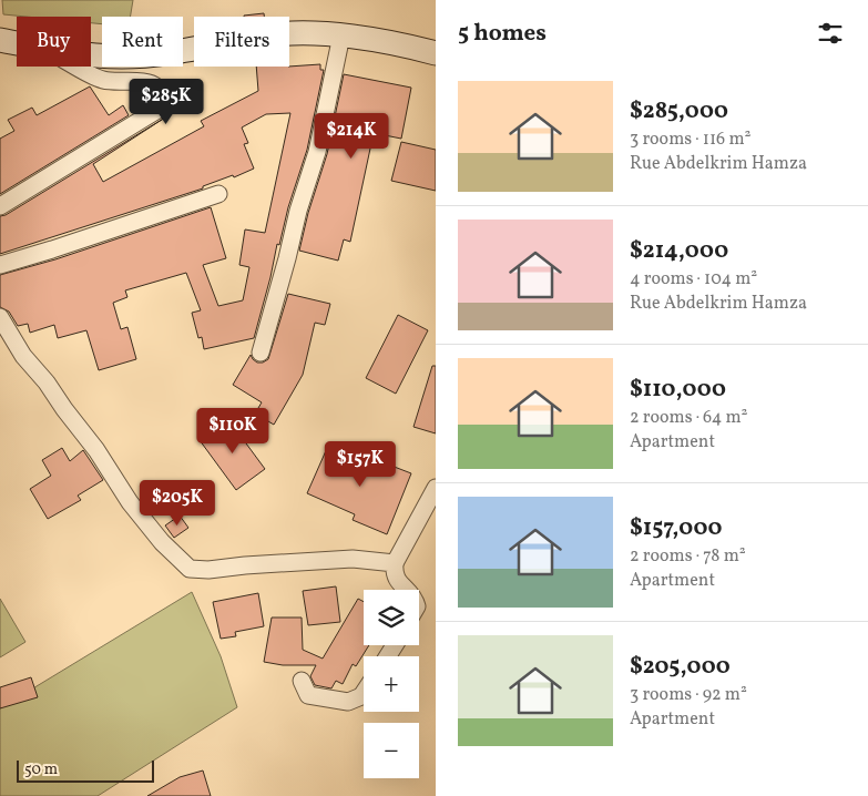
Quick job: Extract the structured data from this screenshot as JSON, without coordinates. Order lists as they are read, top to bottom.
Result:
{
  "scale_bar": "50 m",
  "page": {
    "heading": "5 homes",
    "chip": ["Buy", "Rent", "Filters"],
    "list": [
      {
        "name": "$285,000",
        "note": "3 rooms · 116 m² · Rue Abdelkrim Hamza"
      },
      {
        "name": "$214,000",
        "note": "4 rooms · 104 m² · Rue Abdelkrim Hamza"
      },
      {
        "name": "$110,000",
        "note": "2 rooms · 64 m² · Apartment"
      },
      {
        "name": "$157,000",
        "note": "2 rooms · 78 m² · Apartment"
      },
      {
        "name": "$205,000",
        "note": "3 rooms · 92 m² · Apartment"
      }
    ],
    "price": [
      "$285K",
      "$214K",
      "$110K",
      "$157K",
      "$205K"
    ],
    "map_buttons": ["+", "−"],
    "scale": "50 m"
  }
}
